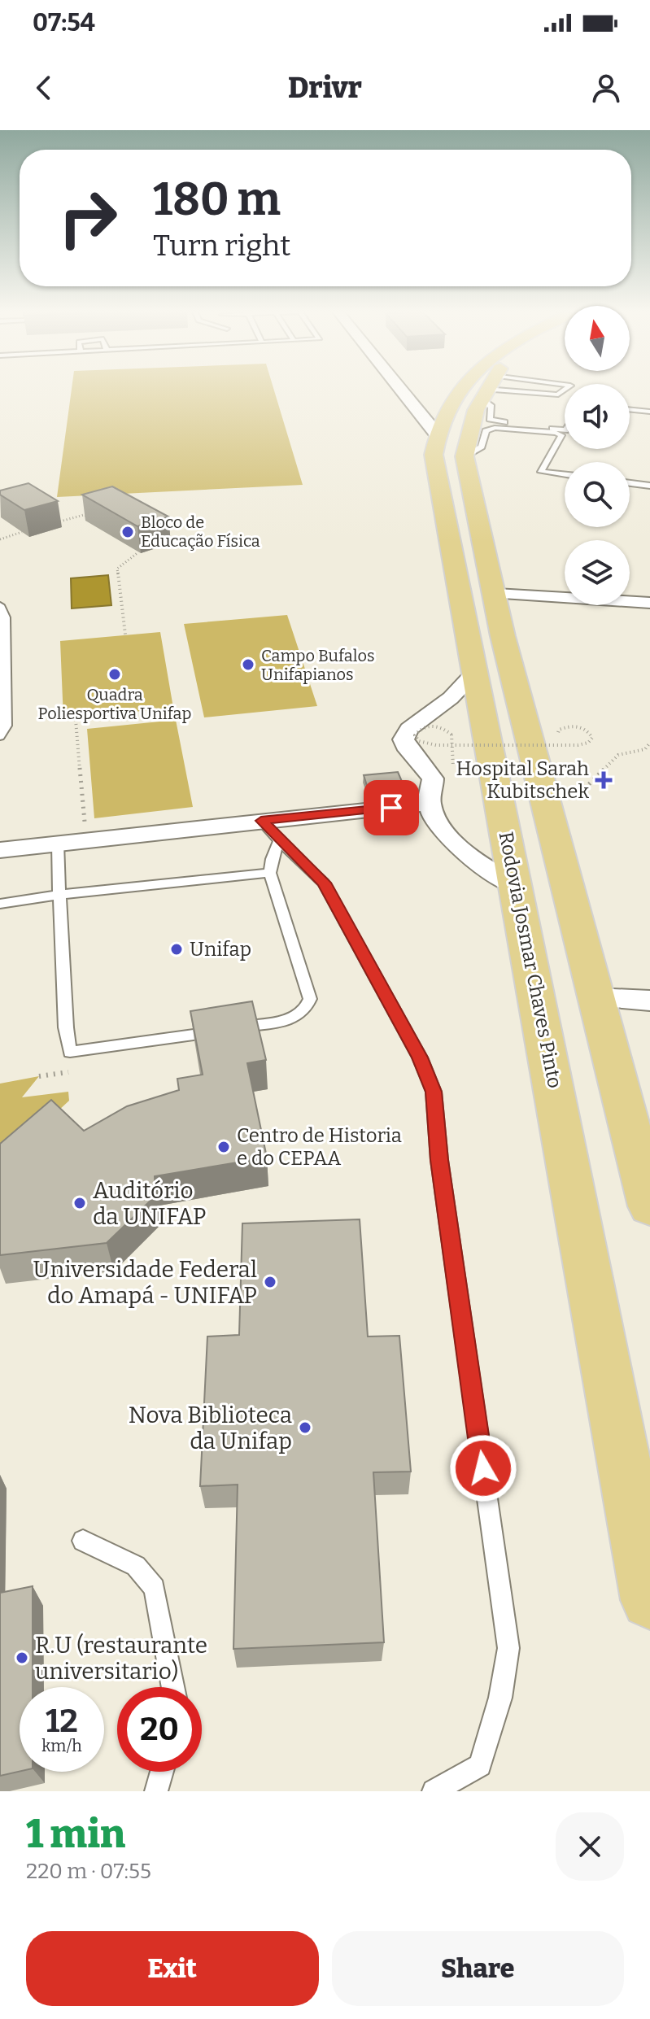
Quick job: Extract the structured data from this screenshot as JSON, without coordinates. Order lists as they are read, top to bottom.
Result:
{
  "streets": {
    "main road": ["Rodovia Josmar Chaves Pinto"]
  },
  "places": {
    "other": [
      "Bloco de Educação Física",
      "Campo Bufalos Unifapianos",
      "Quadra Poliesportiva Unifap",
      "Unifap",
      "Centro de Historia e do CEPAA",
      "Auditório da UNIFAP",
      "Universidade Federal do Amapá - UNIFAP",
      "Nova Biblioteca da Unifap",
      "R.U (restaurante universitario)"
    ],
    "health": ["Hospital Sarah Kubitschek"]
  },
  "north": "top",
  "page": {
    "status": "07:54",
    "header": "Drivr",
    "turn": ["180 m", "Turn right"],
    "speed": "12 km/h",
    "limit": "20",
    "heading": ["1 min", "220 m · 07:55"],
    "buttons": ["Exit", "Share"]
  }
}
